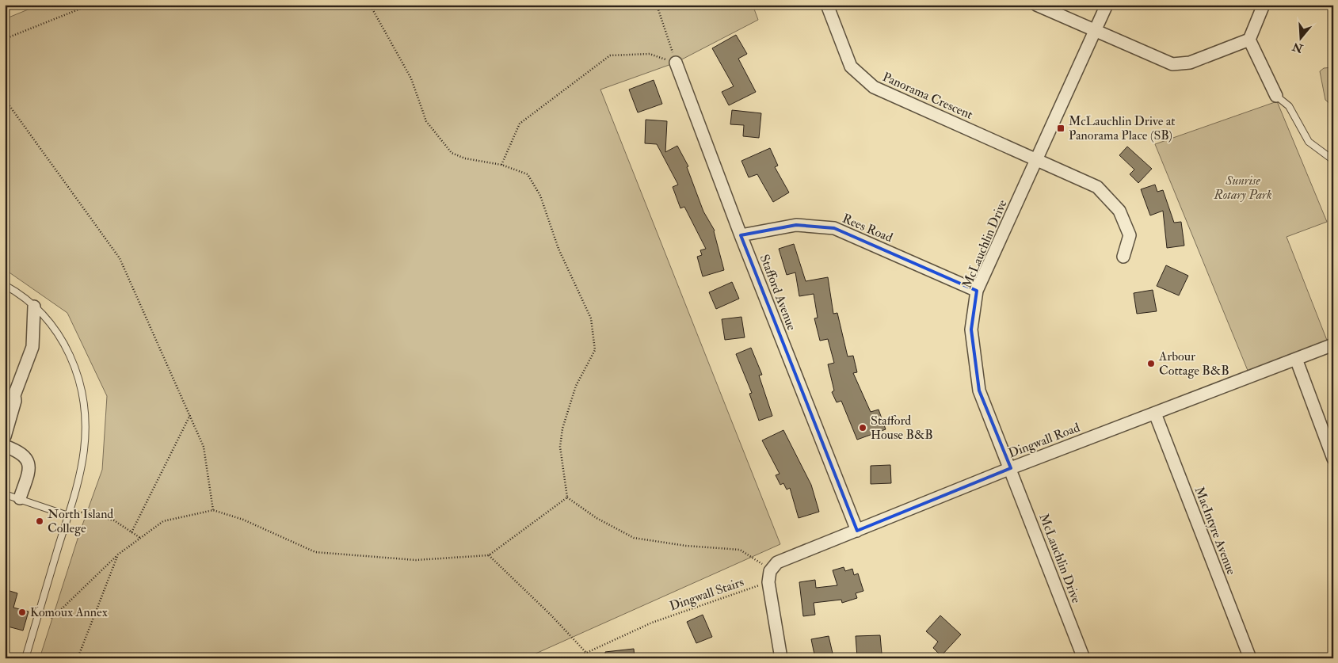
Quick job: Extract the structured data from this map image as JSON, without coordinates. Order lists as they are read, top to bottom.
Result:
{
  "streets": {
    "street": [
      "Panorama Crescent",
      "Rees Road",
      "McLauchlin Drive",
      "Stafford Avenue",
      "Dingwall Road",
      "MacIntyre Avenue"
    ],
    "path": ["Dingwall Stairs"]
  },
  "crossings": [
    ["Panorama Crescent", "McLauchlin Drive"],
    ["Rees Road", "McLauchlin Drive"],
    ["Rees Road", "Stafford Avenue"],
    ["McLauchlin Drive", "Dingwall Road"],
    ["Stafford Avenue", "Dingwall Road"],
    ["Dingwall Road", "MacIntyre Avenue"],
    ["Dingwall Road", "Dingwall Stairs"]
  ],
  "parks": ["Sunrise Rotary Park"],
  "places": {
    "transit": ["McLauchlin Drive at Panorama Place (SB)"],
    "other": [
      "Arbour Cottage B&B",
      "Stafford House B&B",
      "North Island College",
      "Komoux Annex"
    ]
  },
  "north": "bottom"
}
